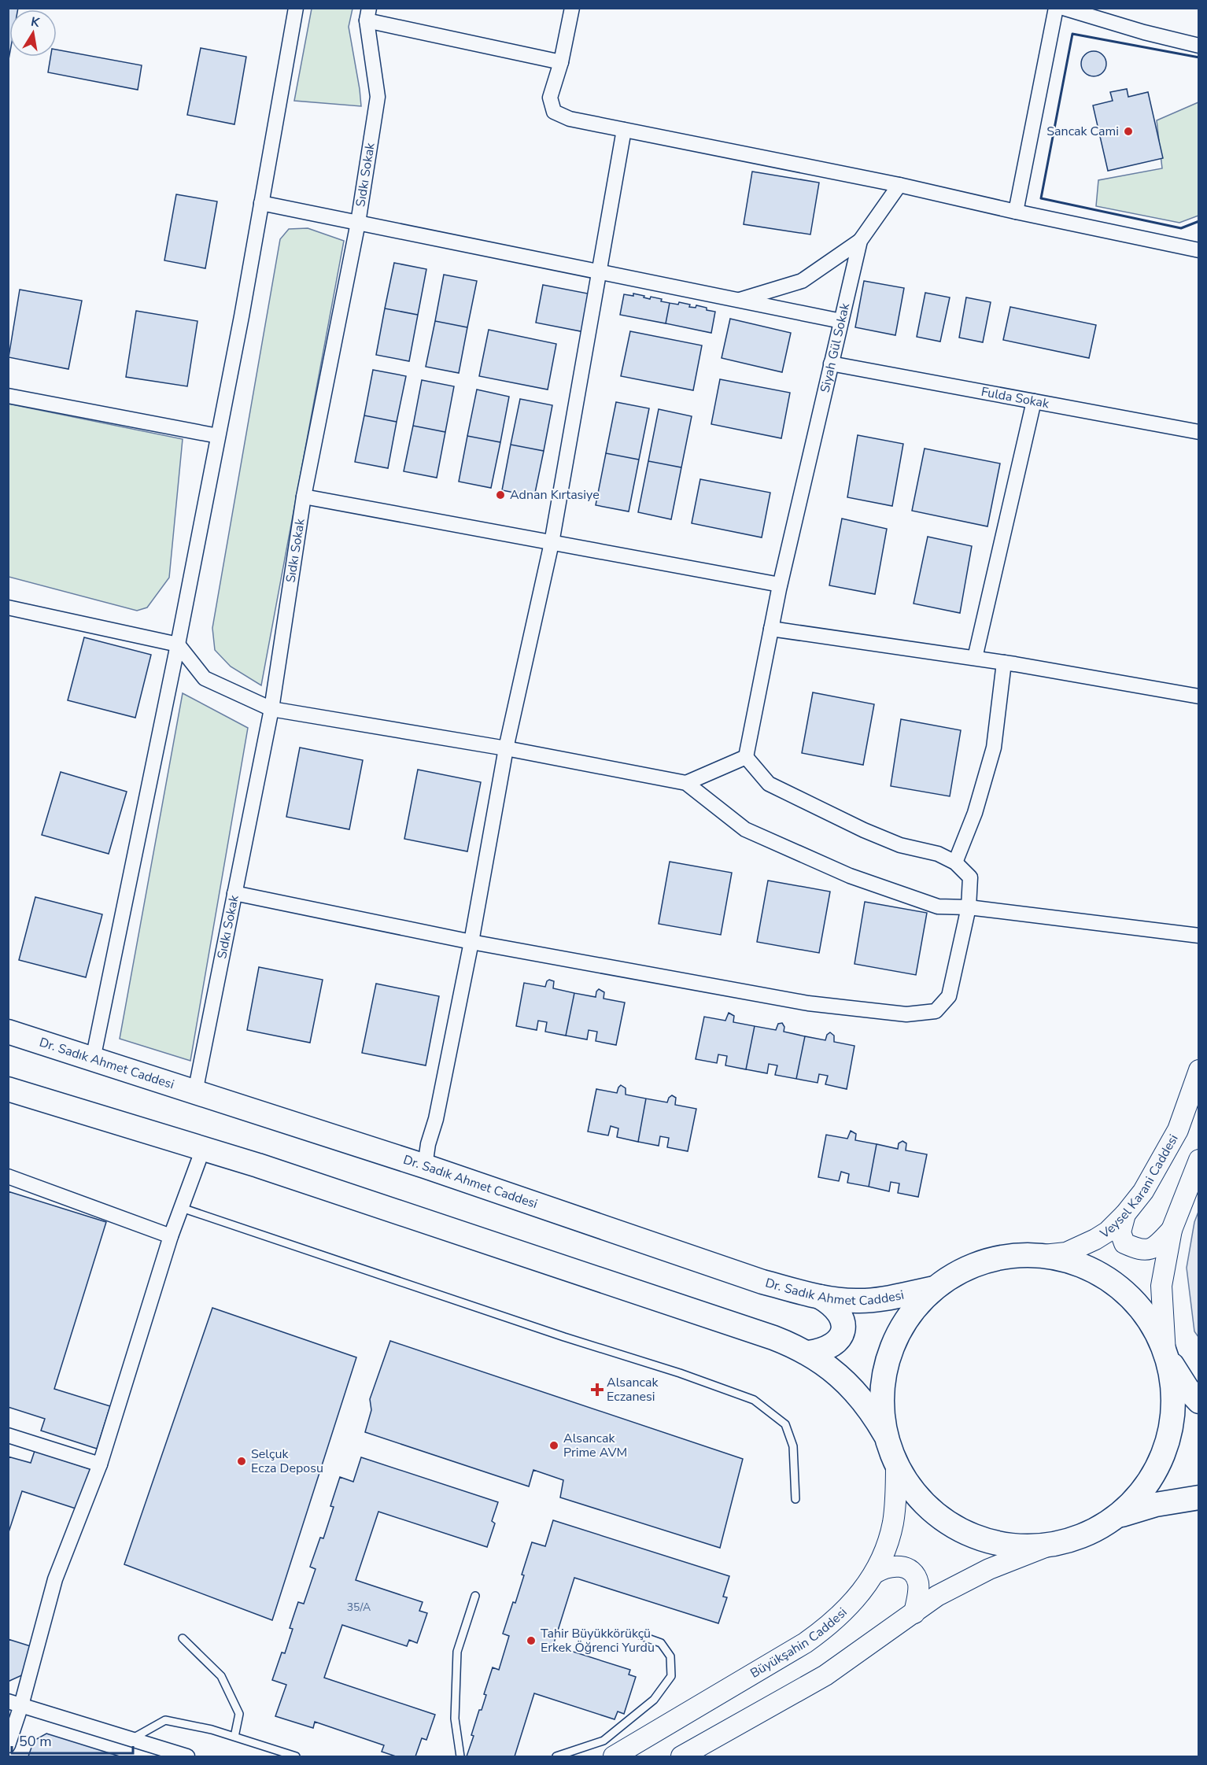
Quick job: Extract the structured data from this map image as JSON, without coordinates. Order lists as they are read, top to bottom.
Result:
{
  "streets": {
    "main road": ["Dr. Sadık Ahmet Caddesi"],
    "street": [
      "Sıdkı Sokak",
      "Siyah Gül Sokak",
      "Fulda Sokak",
      "Veysel Karani Caddesi",
      "Büyükşahin Caddesi"
    ]
  },
  "crossings": [
    ["Sıdkı Sokak", "Dr. Sadık Ahmet Caddesi"],
    ["Siyah Gül Sokak", "Fulda Sokak"]
  ],
  "places": {
    "other": [
      "Sancak Cami",
      "Adnan Kırtasiye",
      "Alsancak Prime AVM",
      "Selçuk Ecza Deposu",
      "Tahir Büyükkörükçü Erkek Öğrenci Yurdu"
    ],
    "health": ["Alsancak Eczanesi"]
  },
  "house_numbers": ["35/A"],
  "scale_bar": "50 m",
  "north": "top"
}
